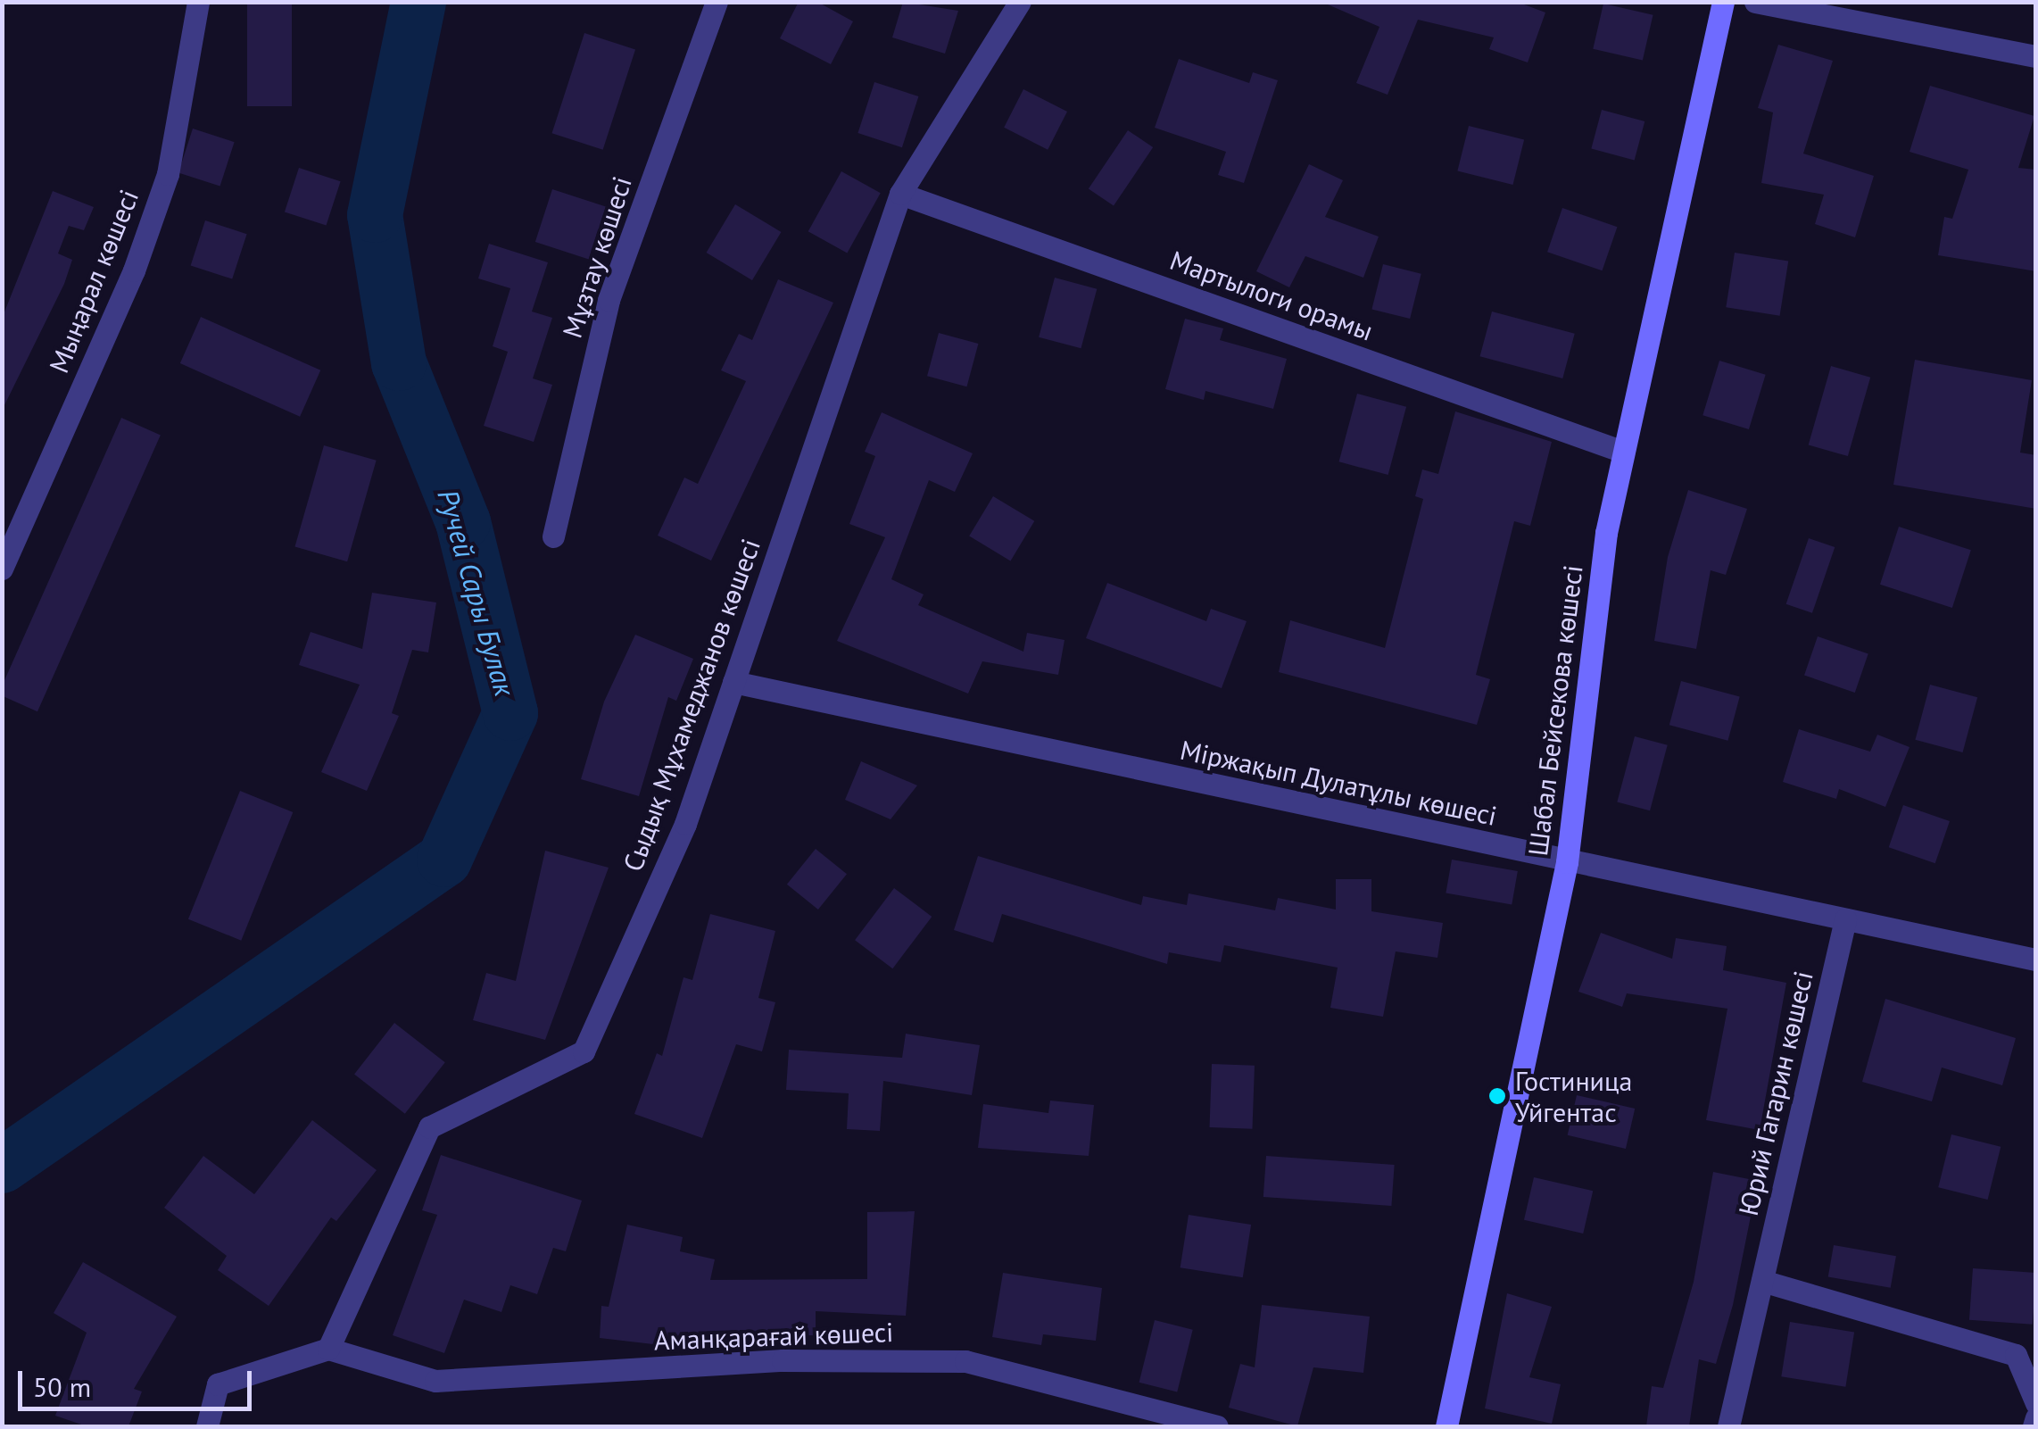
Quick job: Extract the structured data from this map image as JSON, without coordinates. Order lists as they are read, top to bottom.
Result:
{
  "streets": {
    "main road": ["Шабал Бейсекова көшесі"],
    "street": [
      "Мұзтау көшесі",
      "Мыңарал көшесі",
      "Мартылоги орамы",
      "Сыдық Мұхамеджанов көшесі",
      "Міржақып Дулатұлы көшесі",
      "Юрий Гагарин көшесі",
      "Аманқарағай көшесі"
    ]
  },
  "crossings": [
    ["Мартылоги орамы", "Сыдық Мұхамеджанов көшесі"],
    ["Мартылоги орамы", "Шабал Бейсекова көшесі"],
    ["Сыдық Мұхамеджанов көшесі", "Міржақып Дулатұлы көшесі"],
    ["Сыдық Мұхамеджанов көшесі", "Аманқарағай көшесі"],
    ["Шабал Бейсекова көшесі", "Міржақып Дулатұлы көшесі"],
    ["Міржақып Дулатұлы көшесі", "Юрий Гагарин көшесі"]
  ],
  "water": ["Ручей Сары Булак"],
  "places": ["Гостиница Уйгентас"],
  "scale_bar": "50 m"
}
